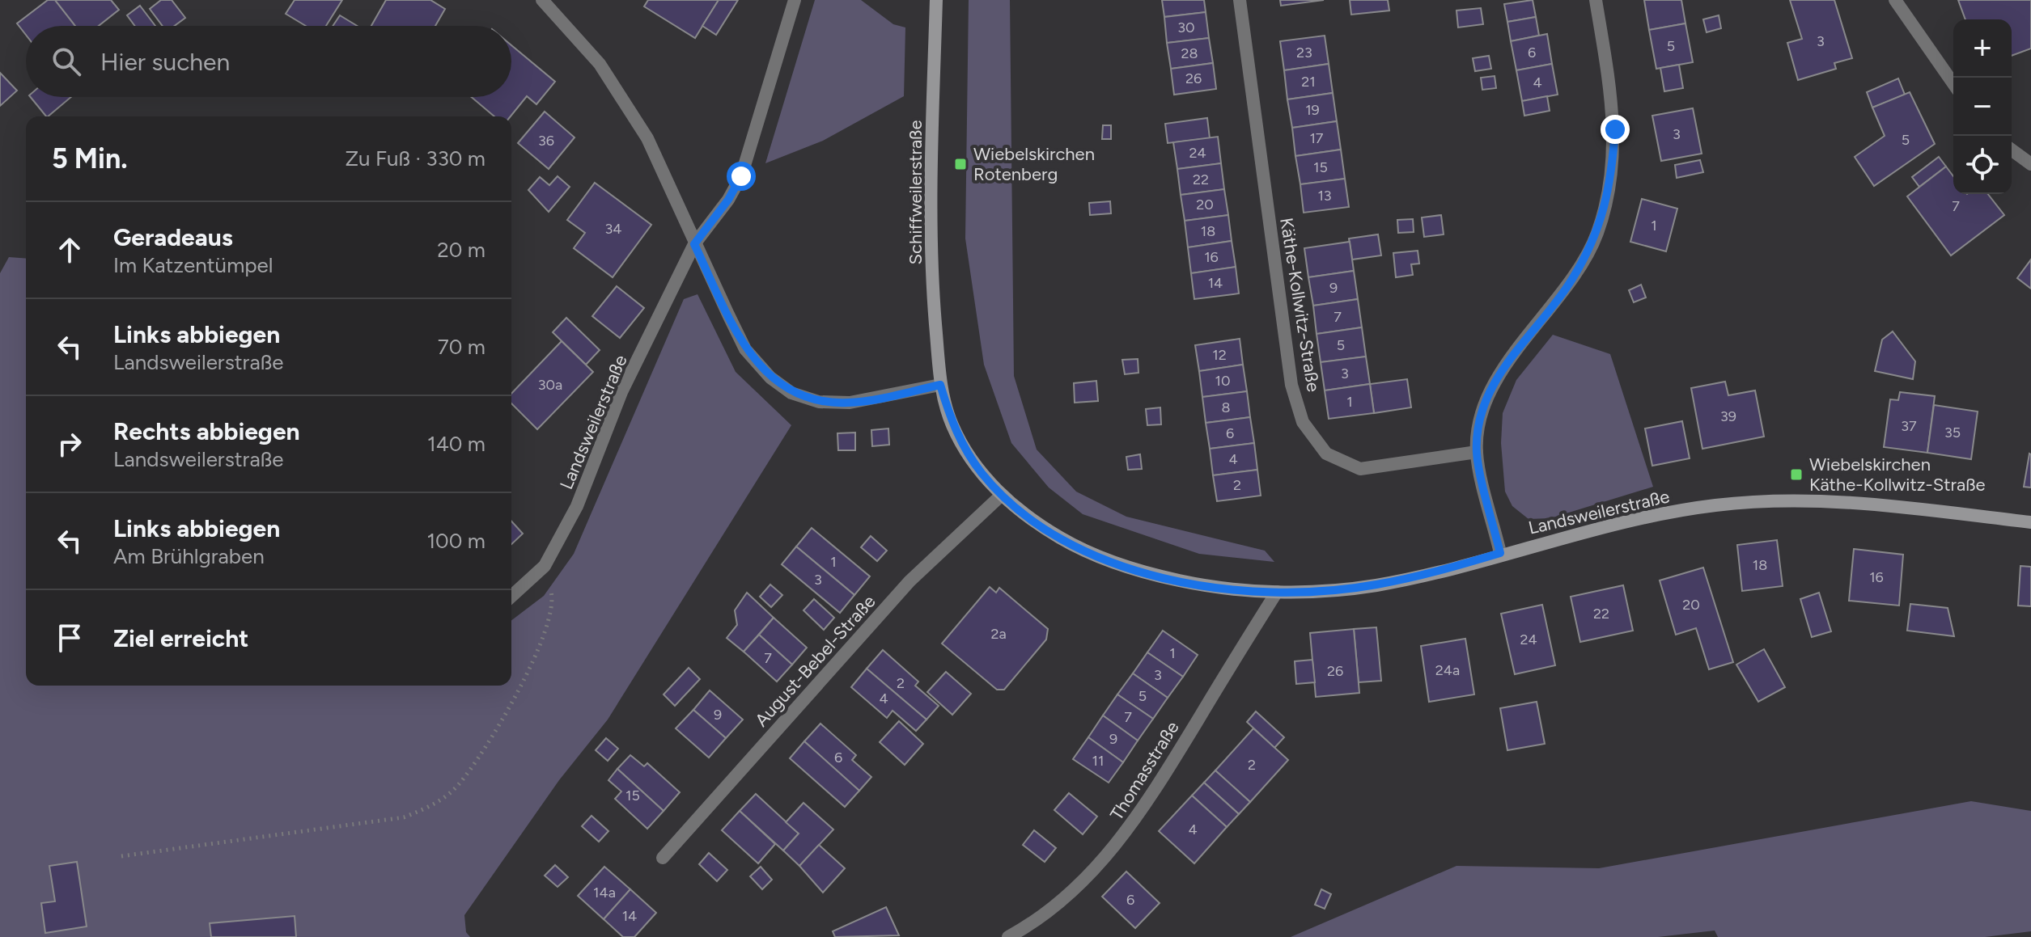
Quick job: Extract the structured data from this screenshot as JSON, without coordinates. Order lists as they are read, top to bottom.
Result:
{
  "streets": {
    "street": [
      "Schiffweilerstraße",
      "Käthe-Kollwitz-Straße",
      "Landsweilerstraße",
      "August-Bebel-Straße",
      "Thomasstraße"
    ]
  },
  "crossings": [
    ["Schiffweilerstraße", "Landsweilerstraße"],
    ["Landsweilerstraße", "August-Bebel-Straße"],
    ["Landsweilerstraße", "Thomasstraße"]
  ],
  "places": {
    "transit": ["Wiebelskirchen Rotenberg", "Wiebelskirchen Käthe-Kollwitz-Straße"]
  },
  "house_numbers": [
    "30",
    "3",
    "5",
    "23",
    "6",
    "28",
    "26",
    "21",
    "4",
    "19",
    "3",
    "17",
    "5",
    "36",
    "24",
    "15",
    "22",
    "13",
    "20",
    "7",
    "1",
    "34",
    "18",
    "16",
    "14",
    "9",
    "7",
    "5",
    "12",
    "3",
    "10",
    "30a",
    "1",
    "8",
    "39",
    "37",
    "35",
    "6",
    "4",
    "2",
    "1",
    "18",
    "16",
    "3",
    "20",
    "22",
    "2a",
    "24",
    "1",
    "7",
    "24a",
    "26",
    "3",
    "2",
    "5",
    "4",
    "9",
    "7",
    "9",
    "6",
    "11",
    "2",
    "15",
    "4",
    "14a",
    "6",
    "14"
  ],
  "page": {
    "map_buttons": ["+", "−"],
    "search": "Hier suchen",
    "heading": ["5 Min.", "Zu Fuß · 330 m"],
    "list": [
      ["Geradeaus", "Im Katzentümpel", "20 m"],
      ["Links abbiegen", "Landsweilerstraße", "70 m"],
      ["Rechts abbiegen", "Landsweilerstraße", "140 m"],
      ["Links abbiegen", "Am Brühlgraben", "100 m"],
      "Ziel erreicht"
    ]
  }
}
